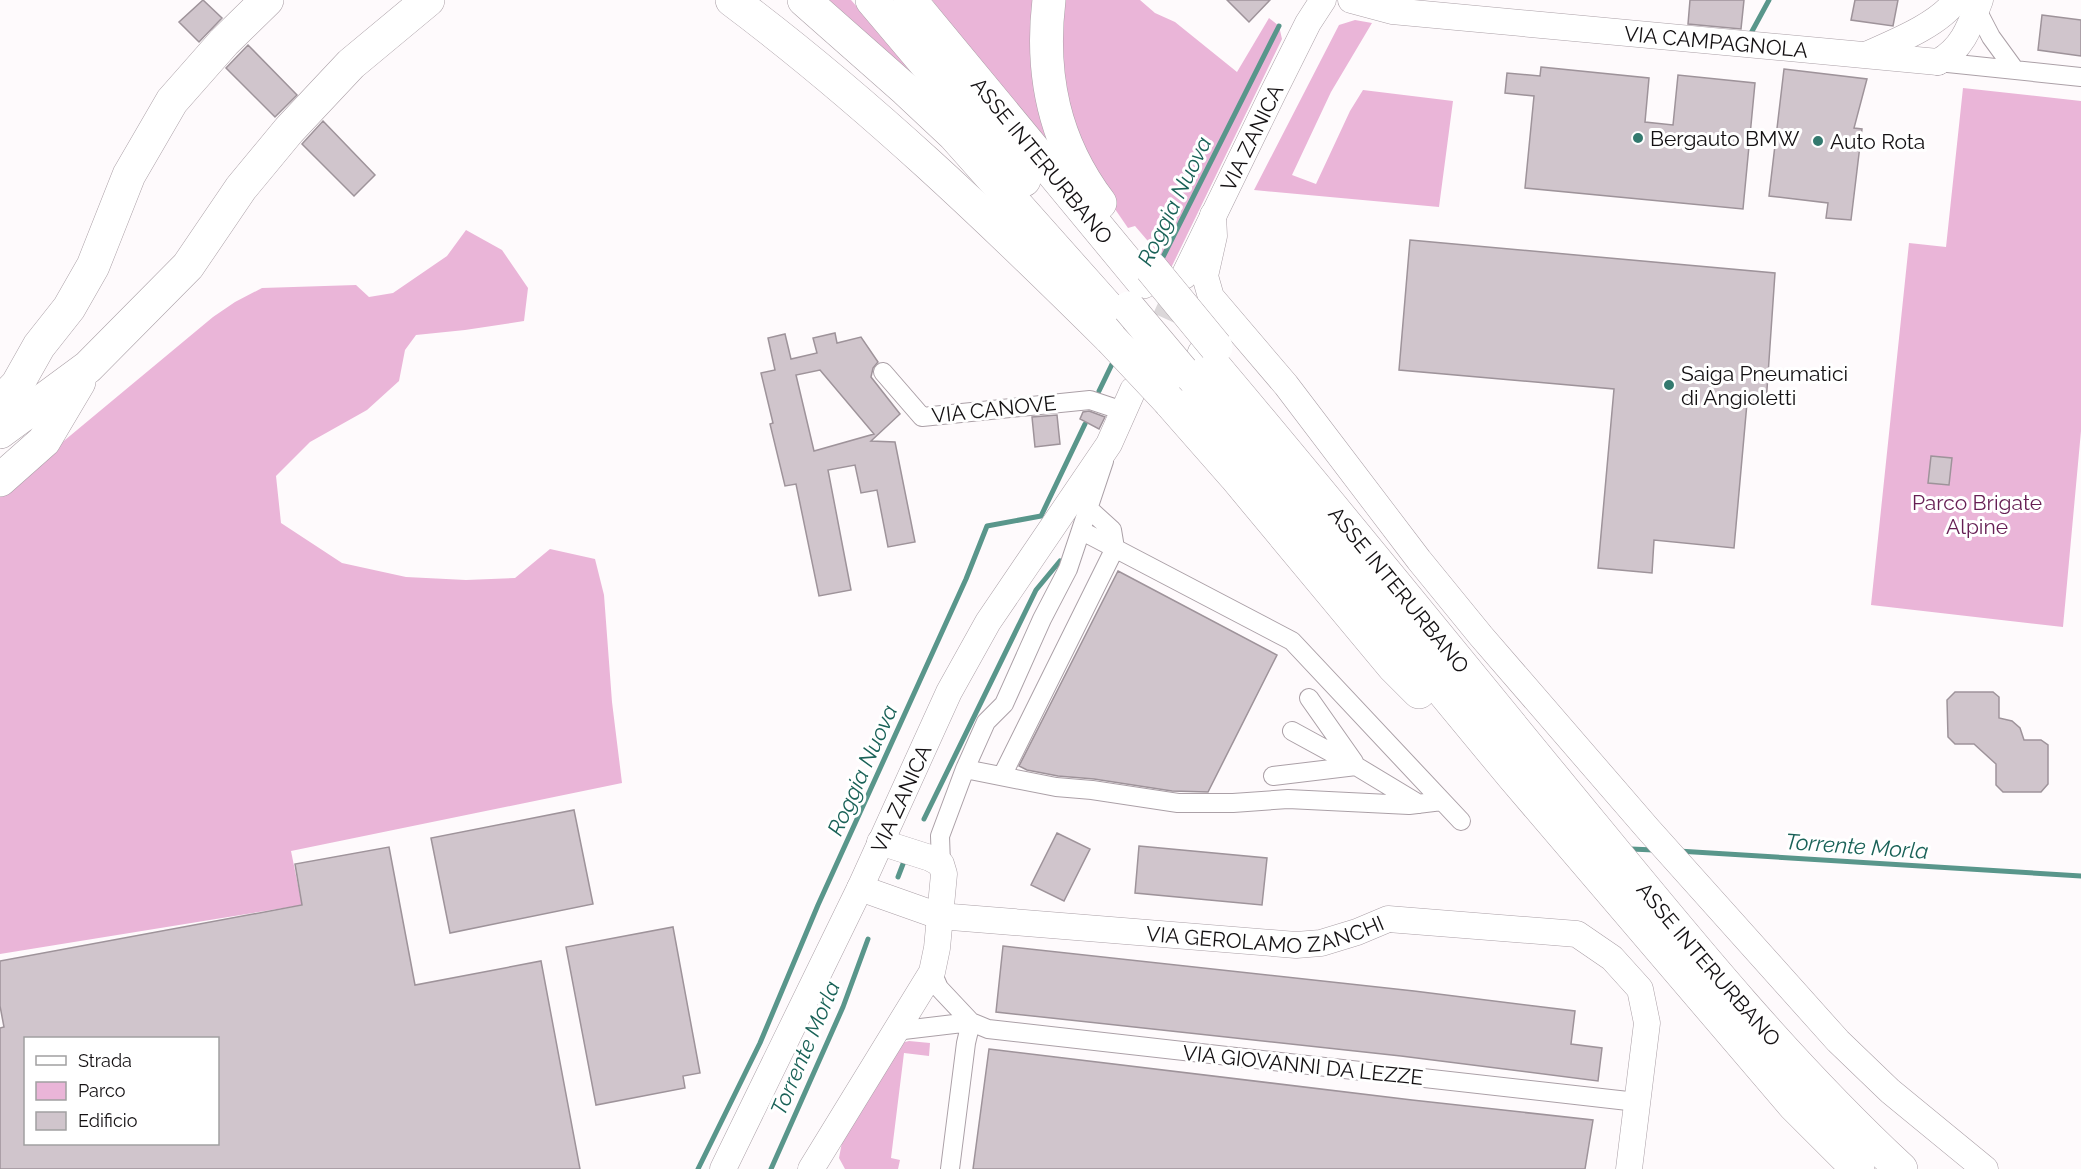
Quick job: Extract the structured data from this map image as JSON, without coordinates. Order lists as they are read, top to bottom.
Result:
{
  "streets": {
    "highway": ["ASSE INTERURBANO"],
    "main road": ["VIA CAMPAGNOLA", "VIA ZANICA", "VIA GEROLAMO ZANCHI"],
    "street": ["VIA CANOVE", "VIA GIOVANNI DA LEZZE"]
  },
  "crossings": [
    ["VIA ZANICA", "VIA CANOVE"],
    ["VIA ZANICA", "VIA GEROLAMO ZANCHI"],
    ["VIA GEROLAMO ZANCHI", "VIA GIOVANNI DA LEZZE"]
  ],
  "water": ["Roggia Nuova", "Torrente Morla"],
  "parks": ["Parco Brigate Alpine"],
  "places": ["Bergauto BMW", "Auto Rota", "Saiga Pneumatici di Angioletti"],
  "legend": ["Strada", "Parco", "Edificio"]
}
